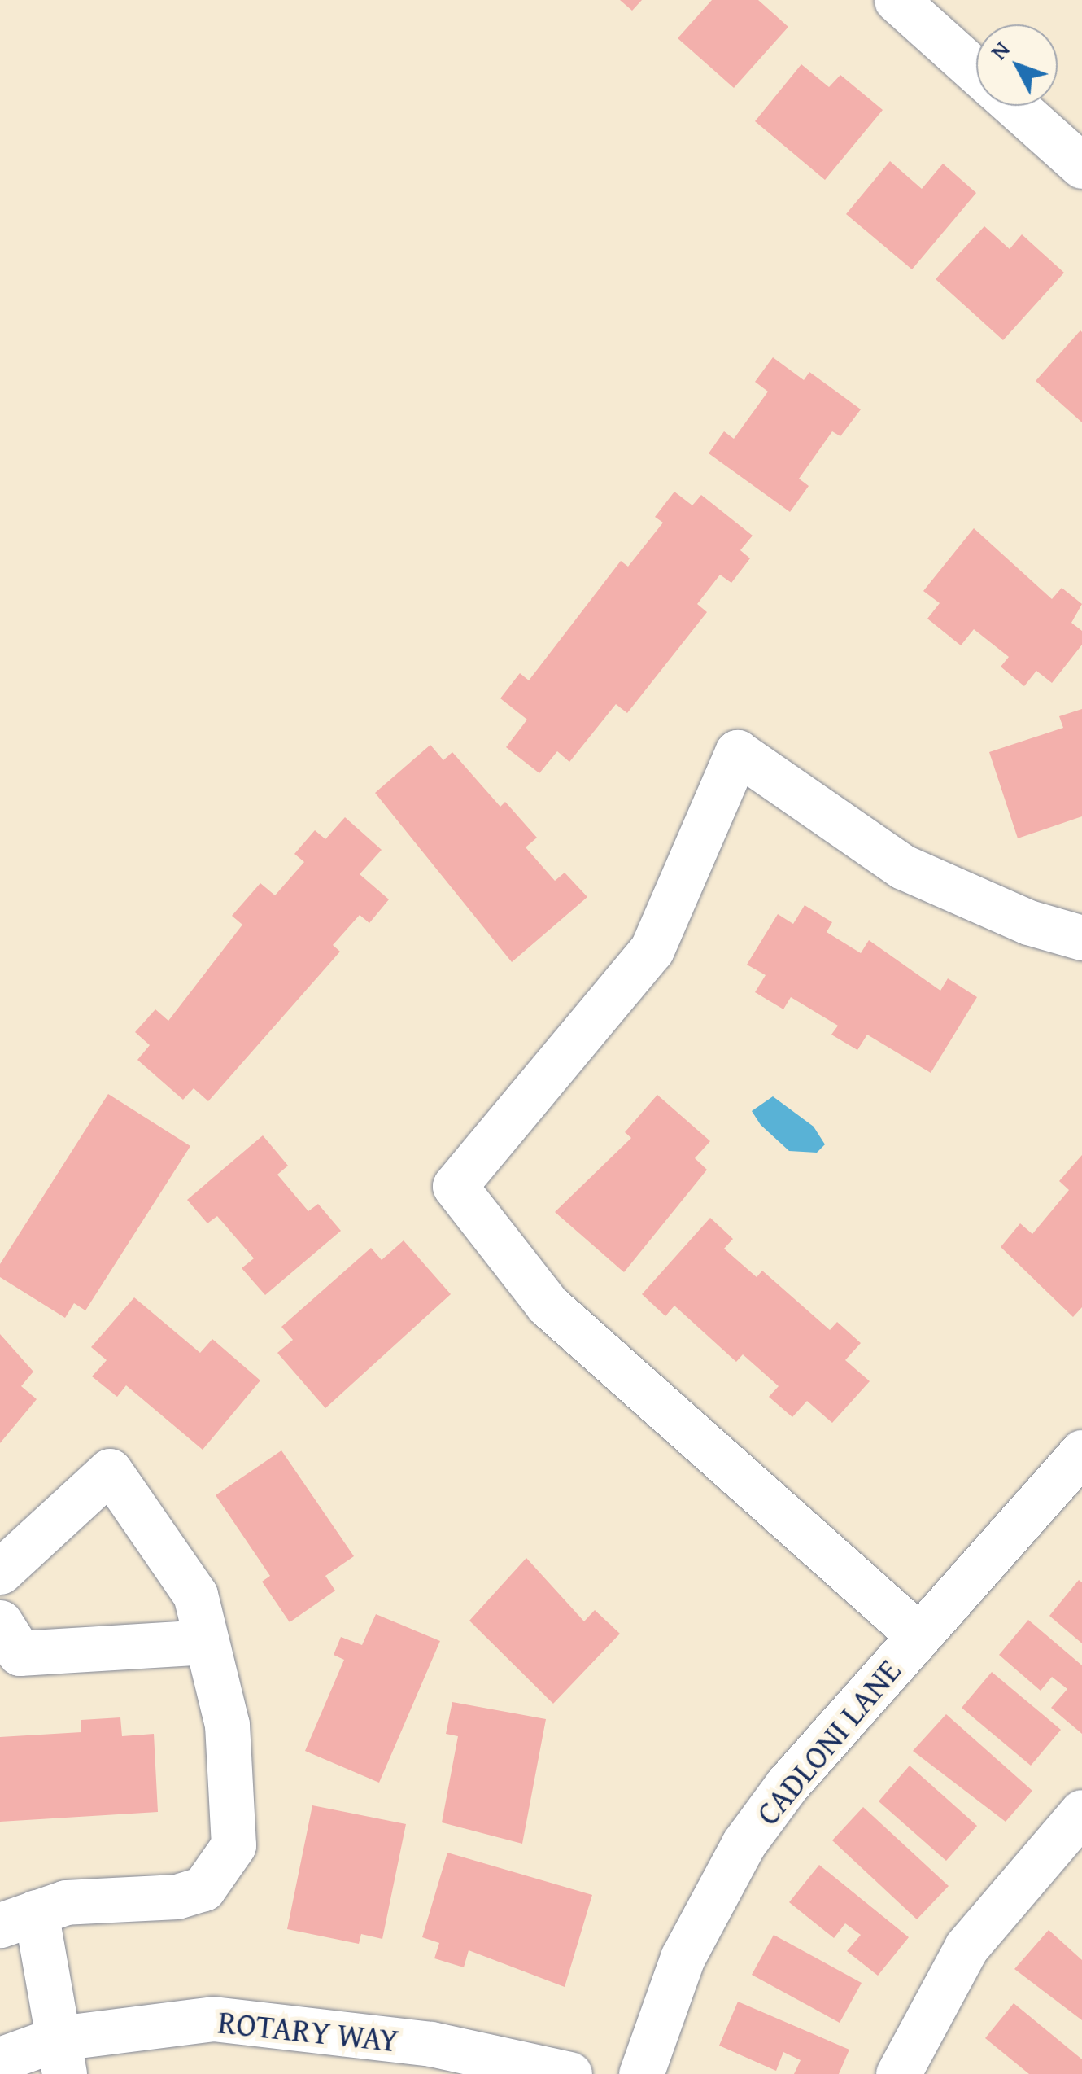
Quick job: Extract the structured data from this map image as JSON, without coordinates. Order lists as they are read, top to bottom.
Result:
{
  "streets": {
    "street": ["CADLONI LANE", "ROTARY WAY"]
  },
  "north": "top left"
}
